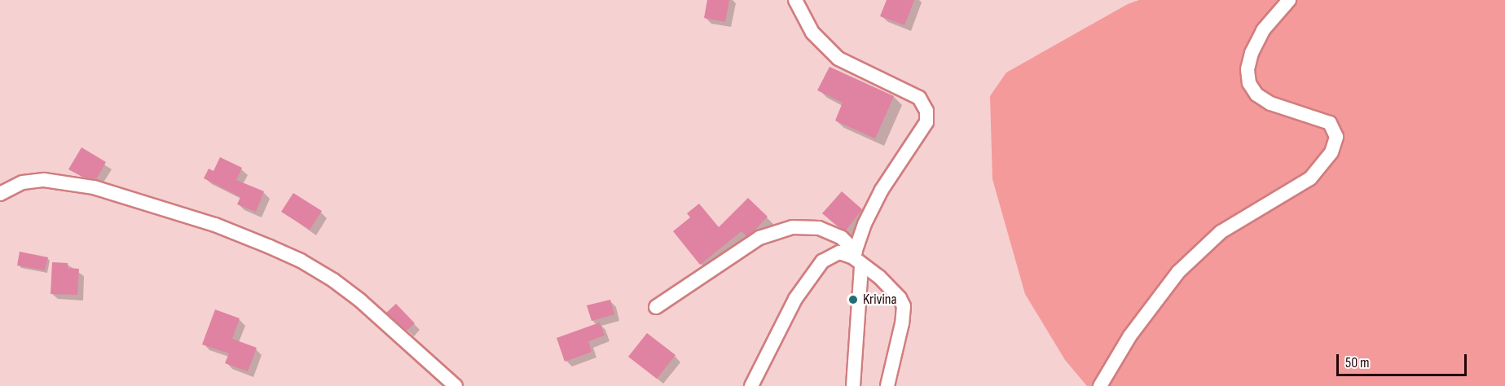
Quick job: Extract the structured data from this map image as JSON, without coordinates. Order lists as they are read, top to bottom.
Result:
{
  "places": ["Krivina"],
  "scale_bar": "50 m"
}
